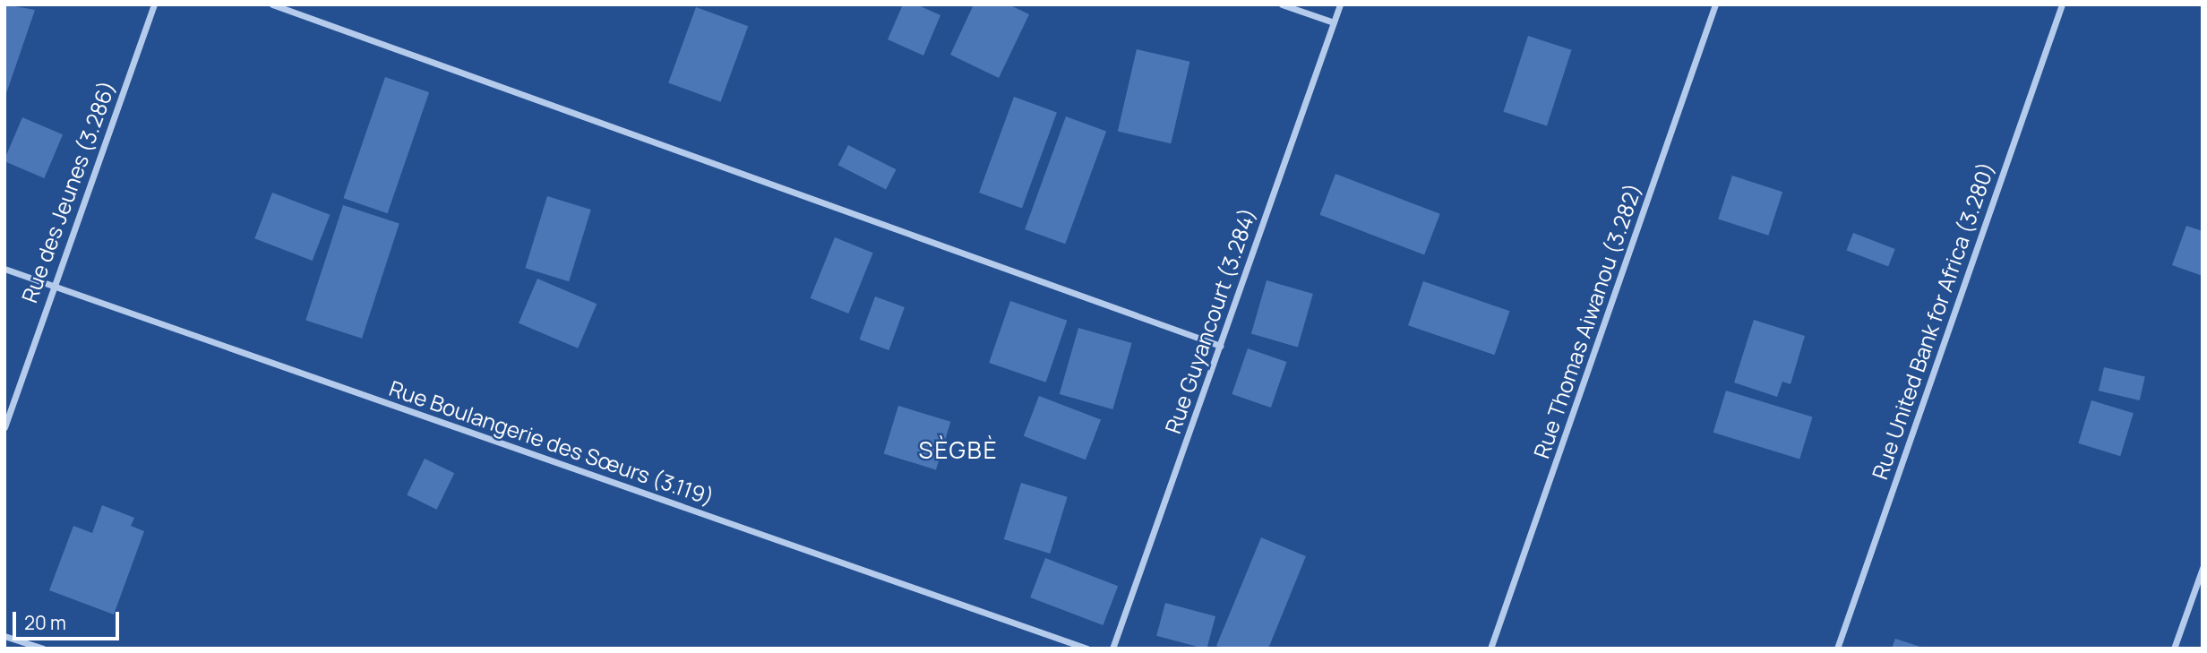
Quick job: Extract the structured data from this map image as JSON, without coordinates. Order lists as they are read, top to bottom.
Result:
{
  "streets": {
    "street": [
      "Rue des Jeunes (3.286)",
      "Rue Guyancourt (3.284)",
      "Rue Thomas Aiwanou (3.282)",
      "Rue United Bank for Africa (3.280)",
      "Rue Boulangerie des Sœurs (3.119)"
    ]
  },
  "crossings": [
    ["Rue des Jeunes (3.286)", "Rue Boulangerie des Sœurs (3.119)"]
  ],
  "districts": ["SÈGBÈ"],
  "scale_bar": "20 m"
}
